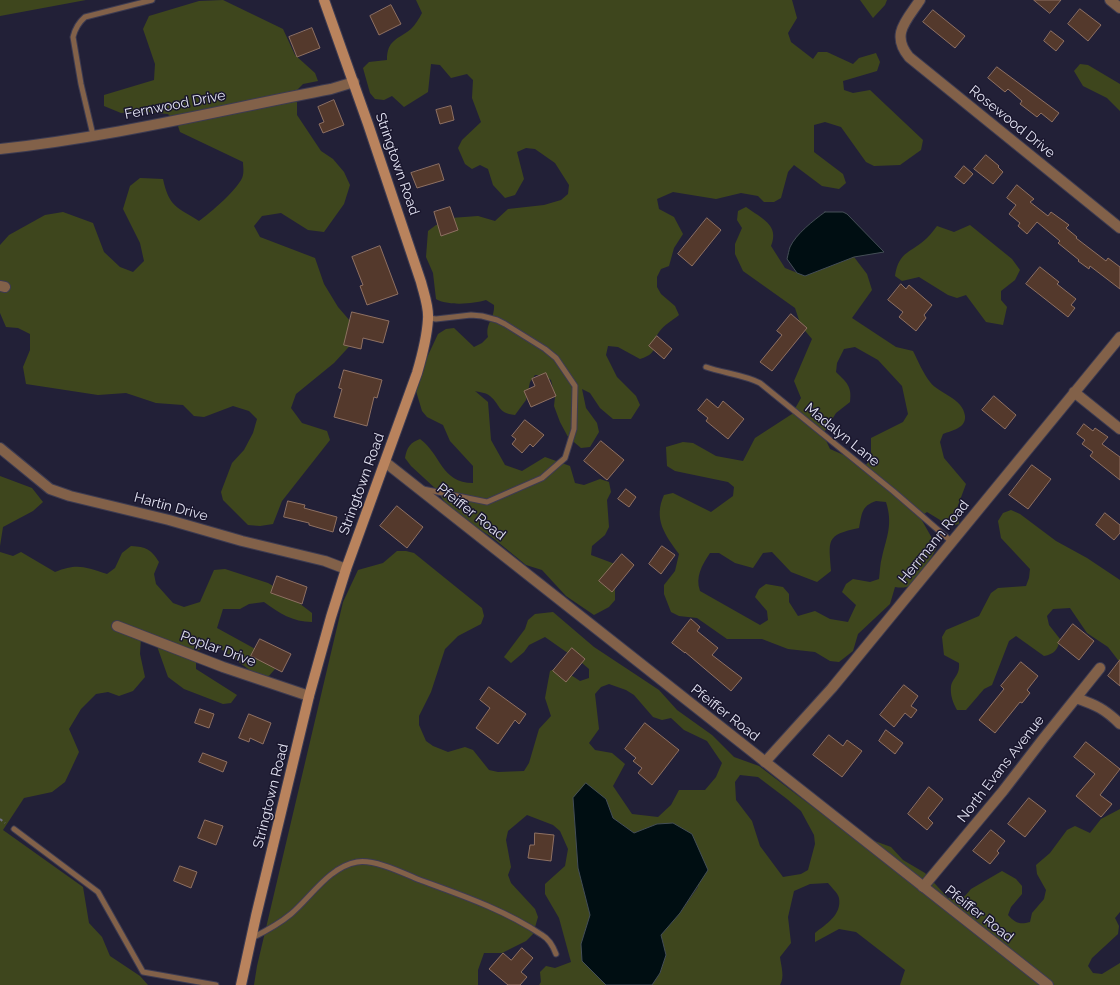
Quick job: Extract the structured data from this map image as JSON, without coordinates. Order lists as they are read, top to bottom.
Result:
{
  "streets": {
    "main road": ["Stringtown Road"],
    "street": [
      "Fernwood Drive",
      "Rosewood Drive",
      "Hartin Drive",
      "Pfeiffer Road",
      "Herrmann Road",
      "Poplar Drive",
      "North Evans Avenue"
    ],
    "lane": ["Madalyn Lane"]
  },
  "crossings": [
    ["Fernwood Drive", "Stringtown Road"],
    ["Stringtown Road", "Hartin Drive"],
    ["Stringtown Road", "Pfeiffer Road"],
    ["Stringtown Road", "Poplar Drive"],
    ["Madalyn Lane", "Herrmann Road"],
    ["Pfeiffer Road", "Herrmann Road"],
    ["Pfeiffer Road", "North Evans Avenue"]
  ]
}
